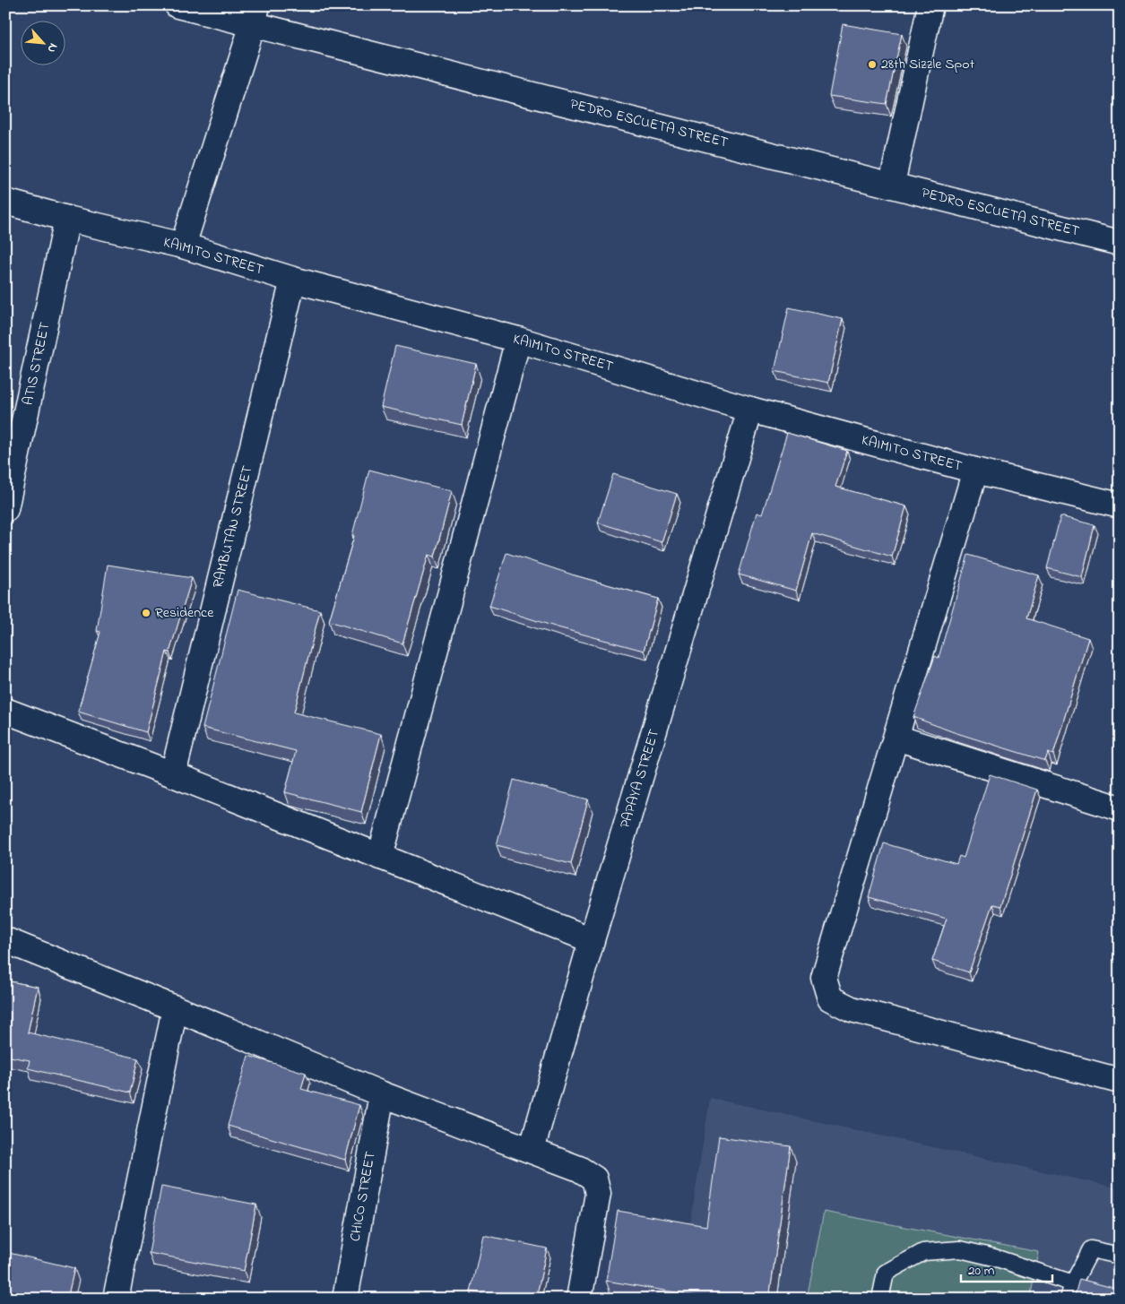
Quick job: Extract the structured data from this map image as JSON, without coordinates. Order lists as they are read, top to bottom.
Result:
{
  "streets": {
    "street": [
      "PEDRO ESCUETA STREET",
      "KAIMITO STREET",
      "ATIS STREET",
      "RAMBUTAN STREET",
      "PAPAYA STREET",
      "CHICO STREET"
    ]
  },
  "crossings": [
    ["KAIMITO STREET", "ATIS STREET"],
    ["KAIMITO STREET", "RAMBUTAN STREET"],
    ["KAIMITO STREET", "PAPAYA STREET"]
  ],
  "places": ["28th Sizzle Spot", "Residence"],
  "scale_bar": "20 m",
  "north": "bottom right"
}
